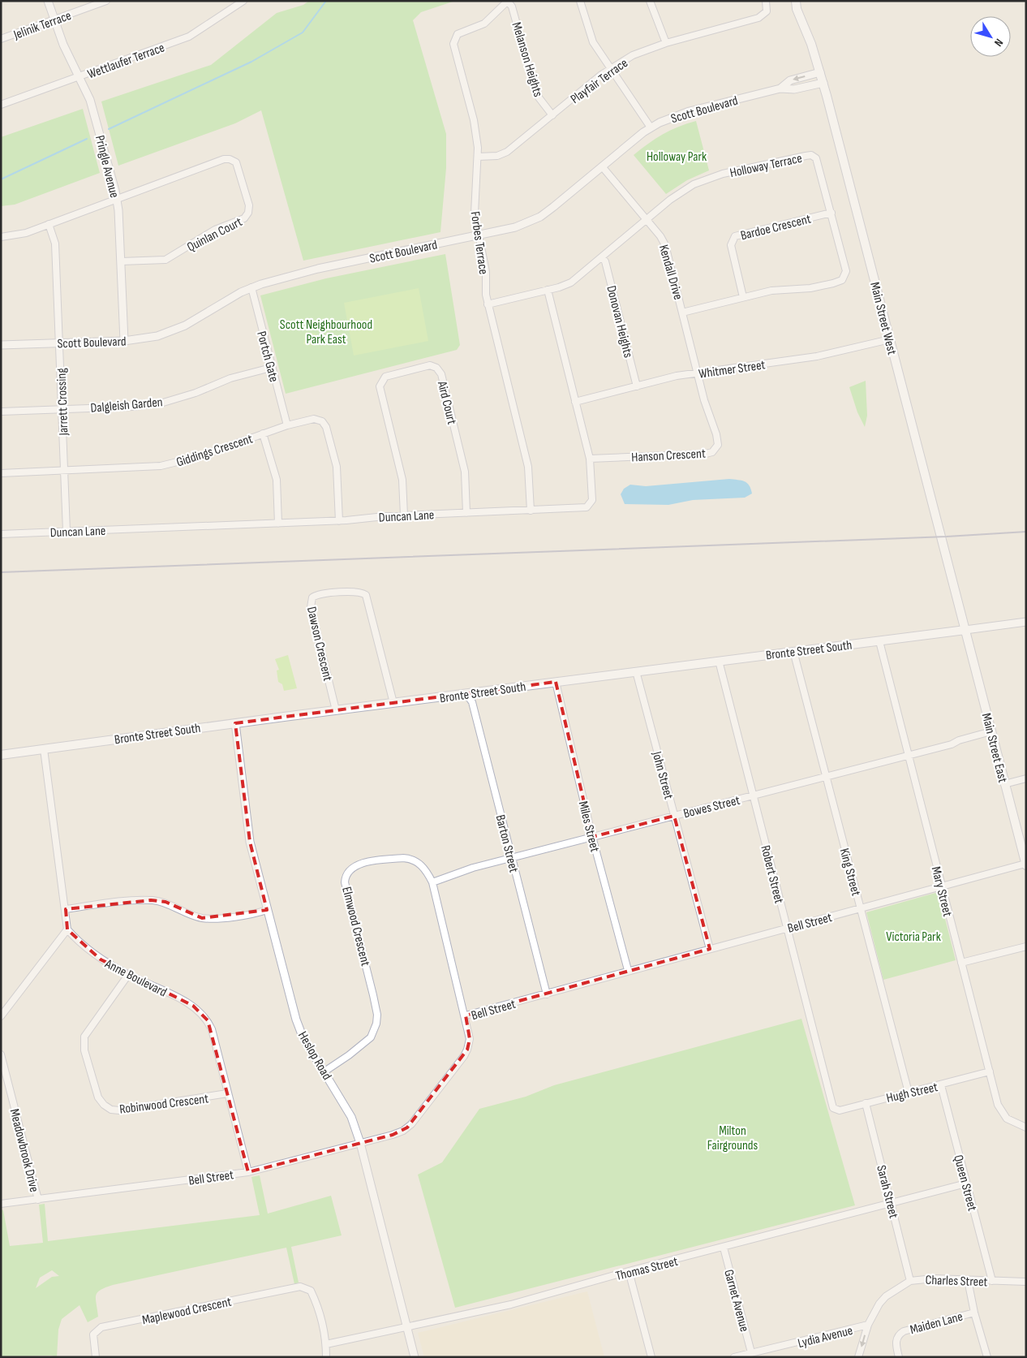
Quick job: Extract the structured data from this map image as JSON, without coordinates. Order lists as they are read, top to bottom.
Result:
{
  "streets": {
    "main road": ["Main Street West", "Bronte Street South", "Main Street East"],
    "street": [
      "Jelinik Terrace",
      "Melanson Heights",
      "Wettlaufer Terrace",
      "Playfair Terrace",
      "Scott Boulevard",
      "Holloway Terrace",
      "Pringle Avenue",
      "Bardoe Crescent",
      "Quinlan Court",
      "Forbes Terrace",
      "Kendall Drive",
      "Donovan Heights",
      "Portch Gate",
      "Whitmer Street",
      "Jarrett Crossing",
      "Aird Court",
      "Dalgleish Garden",
      "Giddings Crescent",
      "Hanson Crescent",
      "Duncan Lane",
      "Dawson Crescent",
      "John Street",
      "Bowes Street",
      "Miles Street",
      "Barton Street",
      "King Street",
      "Robert Street",
      "Mary Street",
      "Bell Street",
      "Elmwood Crescent",
      "Anne Boulevard",
      "Heslop Road",
      "Hugh Street",
      "Robinwood Crescent",
      "Meadowbrook Drive",
      "Queen Street",
      "Sarah Street",
      "Thomas Street",
      "Charles Street",
      "Garnet Avenue",
      "Maplewood Crescent",
      "Maiden Lane",
      "Lydia Avenue"
    ]
  },
  "crossings": [
    ["Jelinik Terrace", "Pringle Avenue"],
    ["Melanson Heights", "Playfair Terrace"],
    ["Melanson Heights", "Forbes Terrace"],
    ["Wettlaufer Terrace", "Pringle Avenue"],
    ["Playfair Terrace", "Forbes Terrace"],
    ["Scott Boulevard", "Pringle Avenue"],
    ["Scott Boulevard", "Forbes Terrace"],
    ["Scott Boulevard", "Kendall Drive"],
    ["Scott Boulevard", "Main Street West"],
    ["Scott Boulevard", "Portch Gate"],
    ["Scott Boulevard", "Jarrett Crossing"],
    ["Holloway Terrace", "Bardoe Crescent"],
    ["Holloway Terrace", "Forbes Terrace"],
    ["Holloway Terrace", "Kendall Drive"],
    ["Holloway Terrace", "Donovan Heights"],
    ["Holloway Terrace", "Duncan Lane"],
    ["Pringle Avenue", "Quinlan Court"],
    ["Forbes Terrace", "Duncan Lane"],
    ["Kendall Drive", "Whitmer Street"],
    ["Kendall Drive", "Hanson Crescent"],
    ["Main Street West", "Whitmer Street"],
    ["Main Street West", "Bronte Street South"],
    ["Main Street West", "Main Street East"],
    ["Donovan Heights", "Whitmer Street"],
    ["Portch Gate", "Dalgleish Garden"],
    ["Portch Gate", "Giddings Crescent"],
    ["Whitmer Street", "Hanson Crescent"],
    ["Whitmer Street", "Duncan Lane"],
    ["Jarrett Crossing", "Dalgleish Garden"],
    ["Jarrett Crossing", "Giddings Crescent"],
    ["Jarrett Crossing", "Duncan Lane"],
    ["Aird Court", "Duncan Lane"],
    ["Giddings Crescent", "Duncan Lane"],
    ["Hanson Crescent", "Duncan Lane"],
    ["Dawson Crescent", "Bronte Street South"],
    ["Bronte Street South", "Main Street East"],
    ["Bronte Street South", "John Street"],
    ["Bronte Street South", "Miles Street"],
    ["Bronte Street South", "Barton Street"],
    ["Bronte Street South", "King Street"],
    ["Bronte Street South", "Robert Street"],
    ["Bronte Street South", "Mary Street"],
    ["Bronte Street South", "Heslop Road"],
    ["Main Street East", "Bowes Street"],
    ["Main Street East", "Bell Street"],
    ["John Street", "Bowes Street"],
    ["John Street", "Bell Street"],
    ["Bowes Street", "Miles Street"],
    ["Bowes Street", "Barton Street"],
    ["Bowes Street", "King Street"],
    ["Bowes Street", "Robert Street"],
    ["Bowes Street", "Mary Street"],
    ["Bowes Street", "Elmwood Crescent"],
    ["Miles Street", "Bell Street"],
    ["Barton Street", "Bell Street"],
    ["King Street", "Bell Street"],
    ["King Street", "Hugh Street"],
    ["Robert Street", "Bell Street"],
    ["Robert Street", "Hugh Street"],
    ["Mary Street", "Bell Street"],
    ["Mary Street", "Hugh Street"],
    ["Bell Street", "Elmwood Crescent"],
    ["Bell Street", "Anne Boulevard"],
    ["Bell Street", "Heslop Road"],
    ["Bell Street", "Meadowbrook Drive"],
    ["Elmwood Crescent", "Heslop Road"],
    ["Anne Boulevard", "Robinwood Crescent"],
    ["Heslop Road", "Thomas Street"],
    ["Hugh Street", "Queen Street"],
    ["Hugh Street", "Sarah Street"],
    ["Queen Street", "Thomas Street"],
    ["Queen Street", "Charles Street"],
    ["Sarah Street", "Thomas Street"],
    ["Sarah Street", "Charles Street"],
    ["Thomas Street", "Garnet Avenue"],
    ["Thomas Street", "Maplewood Crescent"],
    ["Charles Street", "Lydia Avenue"],
    ["Garnet Avenue", "Lydia Avenue"]
  ],
  "parks": [
    "Holloway Park",
    "Scott Neighbourhood Park East",
    "Victoria Park",
    "Milton Fairgrounds"
  ],
  "north": "bottom right"
}
